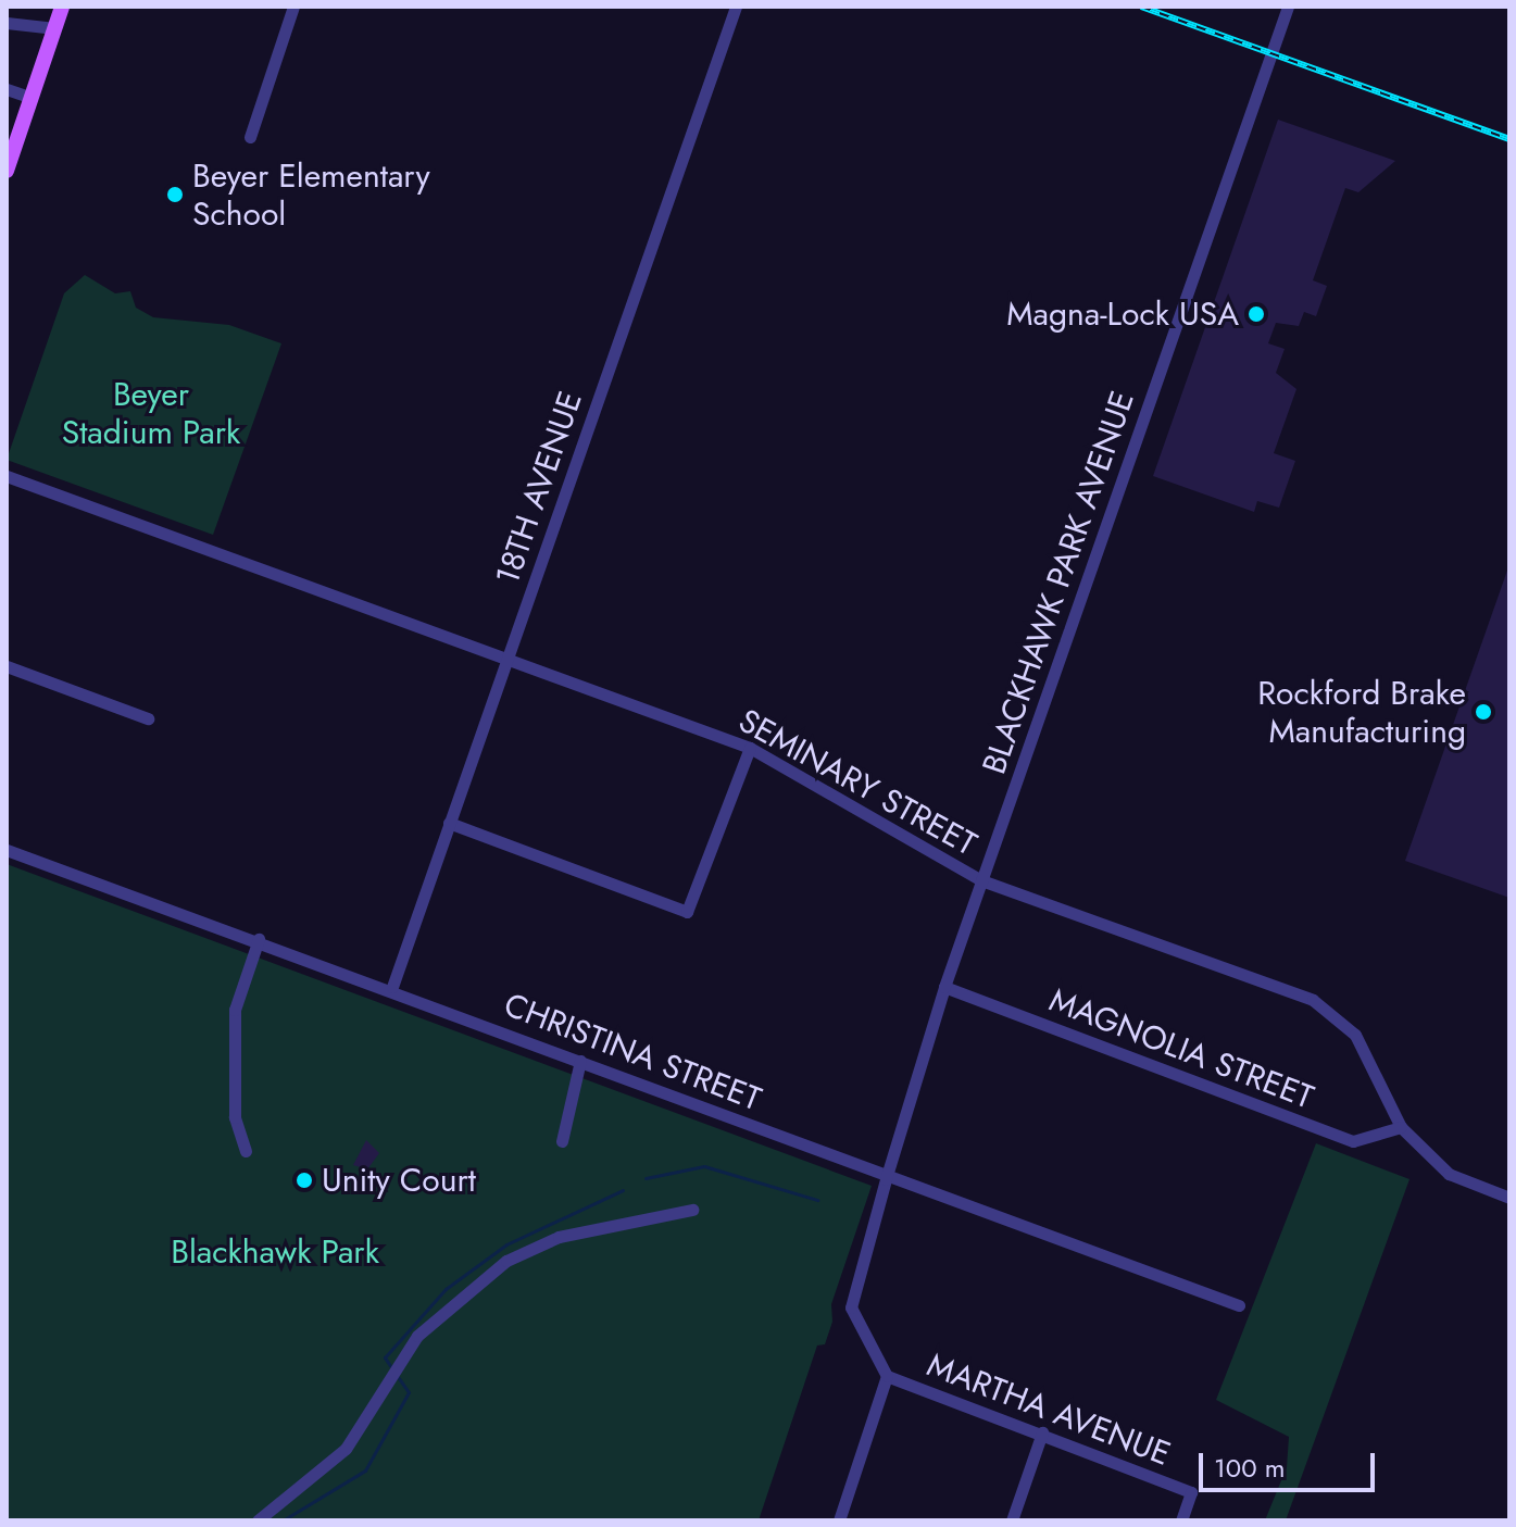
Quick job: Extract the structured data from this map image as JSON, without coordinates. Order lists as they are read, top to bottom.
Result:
{
  "streets": {
    "street": [
      "18TH AVENUE",
      "BLACKHAWK PARK AVENUE",
      "SEMINARY STREET",
      "MAGNOLIA STREET",
      "CHRISTINA STREET",
      "MARTHA AVENUE"
    ]
  },
  "crossings": [
    ["18TH AVENUE", "SEMINARY STREET"],
    ["18TH AVENUE", "CHRISTINA STREET"],
    ["BLACKHAWK PARK AVENUE", "SEMINARY STREET"],
    ["BLACKHAWK PARK AVENUE", "MAGNOLIA STREET"],
    ["BLACKHAWK PARK AVENUE", "CHRISTINA STREET"],
    ["BLACKHAWK PARK AVENUE", "MARTHA AVENUE"],
    ["SEMINARY STREET", "MAGNOLIA STREET"]
  ],
  "parks": ["Beyer Stadium Park", "Blackhawk Park"],
  "places": [
    "Beyer Elementary School",
    "Magna-Lock USA",
    "Rockford Brake Manufacturing",
    "Unity Court"
  ],
  "scale_bar": "100 m"
}
